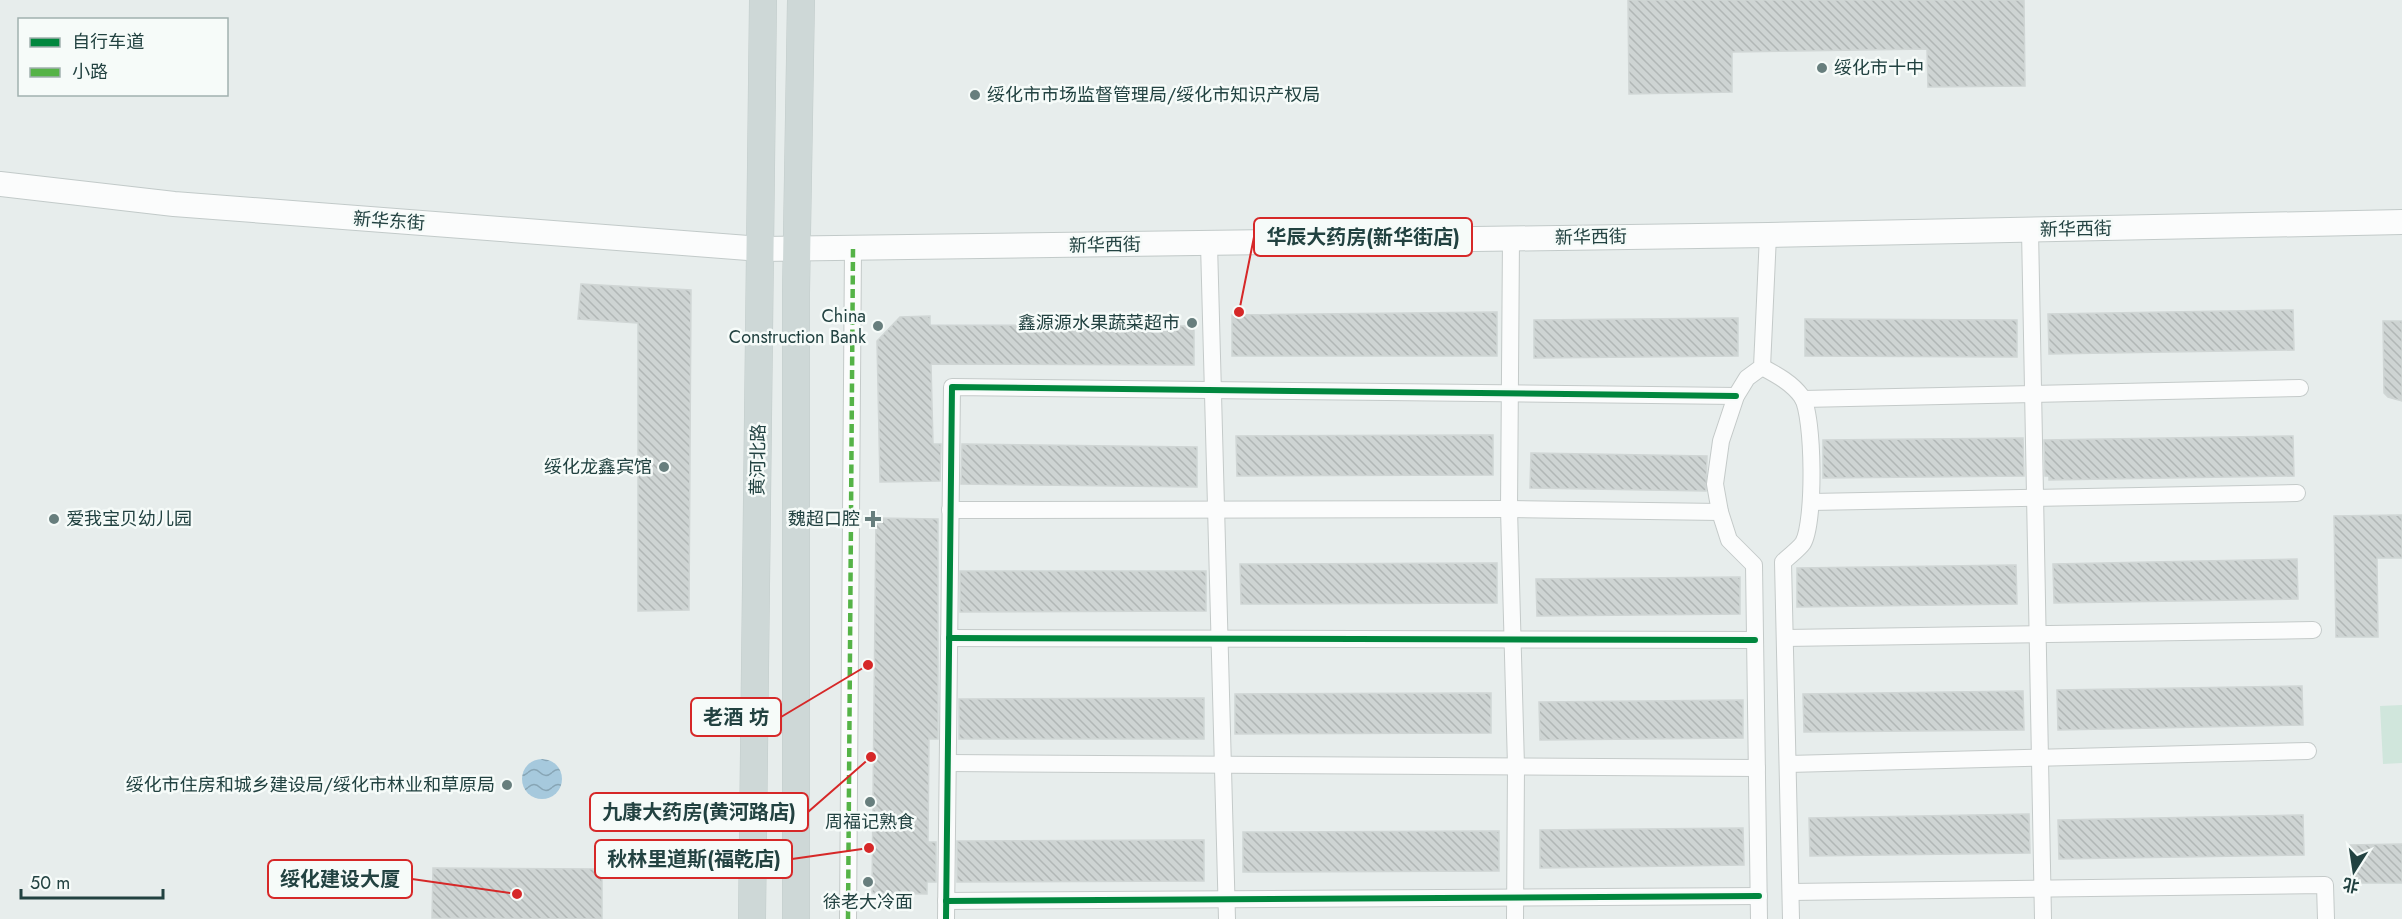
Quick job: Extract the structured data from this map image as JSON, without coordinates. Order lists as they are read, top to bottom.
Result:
{
  "streets": {
    "main road": ["新华东街", "新华西街", "黄河北路"]
  },
  "crossings": [
    ["新华东街", "新华西街"],
    ["新华东街", "黄河北路"],
    ["新华西街", "黄河北路"]
  ],
  "places": {
    "other": [
      "绥化市十中",
      "绥化市市场监督管理局/绥化市知识产权局",
      "华辰大药房(新华街店)",
      "鑫源源水果蔬菜超市",
      "China Construction Bank",
      "绥化龙鑫宾馆",
      "爱我宝贝幼儿园",
      "老酒 坊",
      "九康大药房(黄河路店)",
      "绥化市住房和城乡建设局/绥化市林业和草原局",
      "周福记熟食",
      "秋林里道斯(福乾店)",
      "徐老大冷面",
      "绥化建设大厦"
    ],
    "health": ["魏超口腔"]
  },
  "legend": ["自行车道", "小路"],
  "scale_bar": "50 m",
  "north": "bottom"
}
